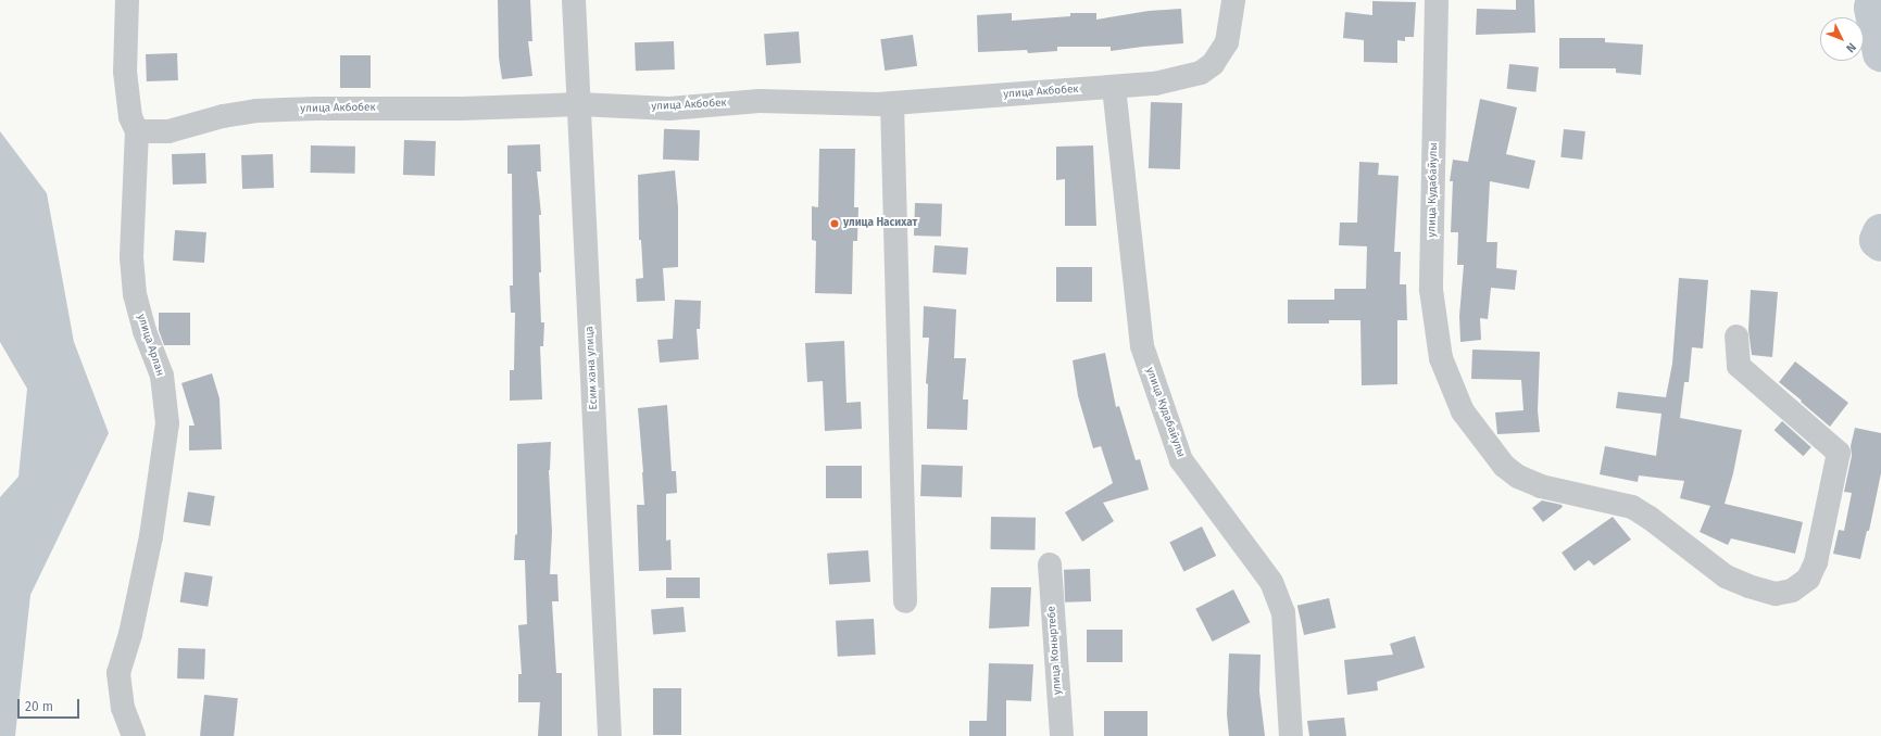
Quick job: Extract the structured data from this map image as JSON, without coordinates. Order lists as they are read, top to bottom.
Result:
{
  "streets": {
    "street": [
      "улица Акбобек",
      "улица Кудабайулы",
      "улица Арлан",
      "Есим хана улица",
      "улица Коныртебе"
    ]
  },
  "crossings": [
    ["улица Акбобек", "улица Кудабайулы"],
    ["улица Акбобек", "улица Арлан"],
    ["улица Акбобек", "Есим хана улица"]
  ],
  "places": ["улица Насихат"],
  "scale_bar": "20 m",
  "north": "bottom right"
}
